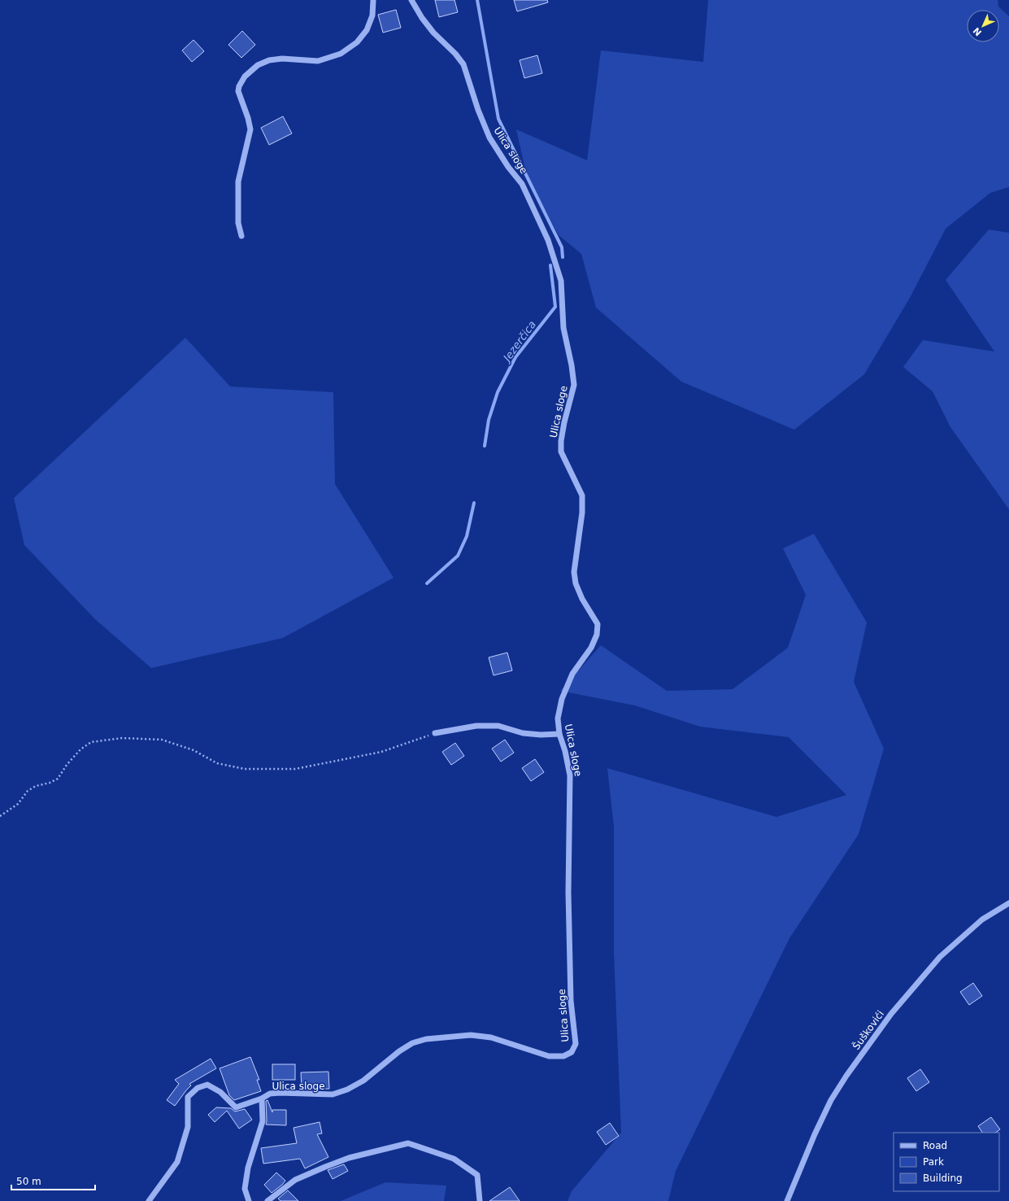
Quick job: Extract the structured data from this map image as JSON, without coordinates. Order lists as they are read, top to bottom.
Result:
{
  "streets": {
    "street": ["Ulica sloge", "Šuškovići"]
  },
  "water": ["Jezerčica"],
  "legend": ["Road", "Park", "Building"],
  "scale_bar": "50 m",
  "north": "bottom left"
}
